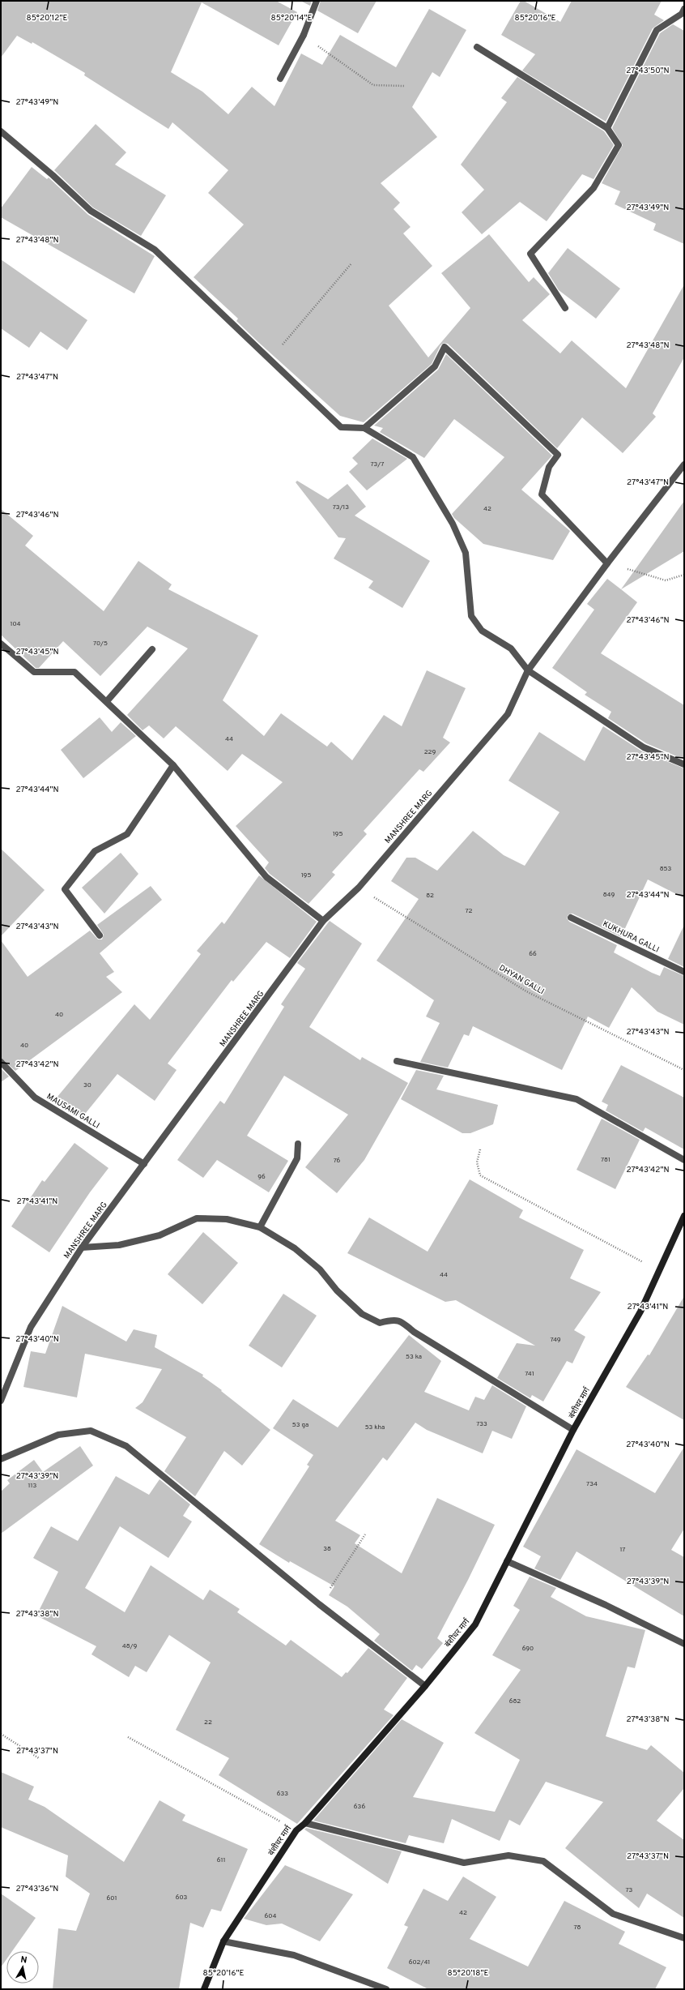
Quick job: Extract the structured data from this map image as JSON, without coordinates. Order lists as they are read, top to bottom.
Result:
{
  "streets": {
    "main road": ["बंशीधर मार्ग"],
    "street": ["MANSHREE MARG", "KUKHURA GALLI", "MAUSAMI GALLI"],
    "path": ["DHYAN GALLI"]
  },
  "crossings": [
    ["MANSHREE MARG", "DHYAN GALLI"],
    ["MANSHREE MARG", "MAUSAMI GALLI"]
  ],
  "house_numbers": [
    "73/7",
    "73/13",
    "42",
    "104",
    "70/5",
    "44",
    "229",
    "195",
    "853",
    "195",
    "849",
    "82",
    "72",
    "66",
    "40",
    "40",
    "30",
    "781",
    "76",
    "96",
    "44",
    "749",
    "53 ka",
    "741",
    "733",
    "53 ga",
    "53 kha",
    "734",
    "113",
    "38",
    "17",
    "48/9",
    "690",
    "682",
    "22",
    "633",
    "636",
    "611",
    "73",
    "603",
    "601",
    "42",
    "604",
    "78",
    "602/41"
  ],
  "north": "top",
  "coordinates": [
    "85°20'12\"E",
    "85°20'16\"E",
    "85°20'14\"E",
    "27°43'50\"N",
    "27°43'49\"N",
    "27°43'48\"N",
    "27°43'47\"N",
    "27°43'46\"N",
    "27°43'45\"N",
    "27°43'44\"N",
    "27°43'43\"N",
    "27°43'42\"N",
    "27°43'41\"N",
    "27°43'40\"N",
    "27°43'39\"N",
    "27°43'38\"N",
    "27°43'37\"N",
    "27°43'36\"N",
    "85°20'18\"E"
  ]
}
